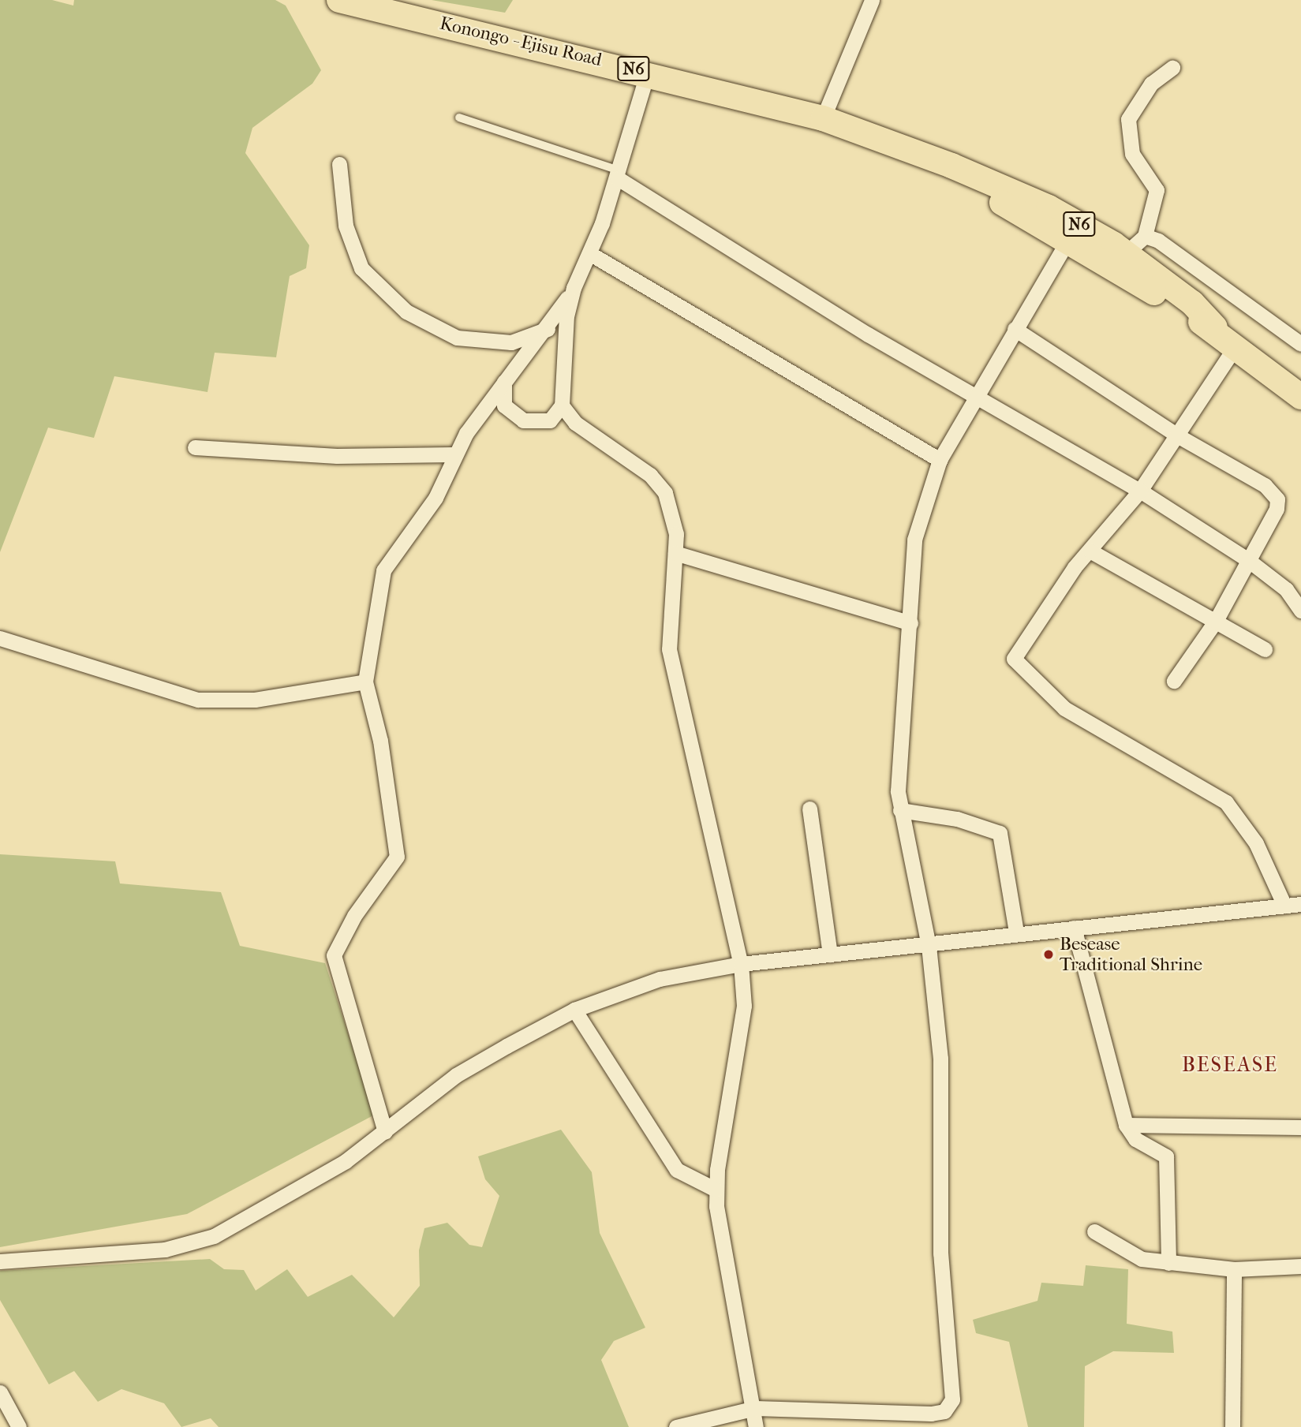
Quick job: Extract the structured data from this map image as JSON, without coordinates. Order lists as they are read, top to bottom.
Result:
{
  "streets": {
    "highway": ["Konongo - Ejisu Road", "N6"]
  },
  "districts": ["BESEASE"],
  "places": ["Besease Traditional Shrine"]
}
